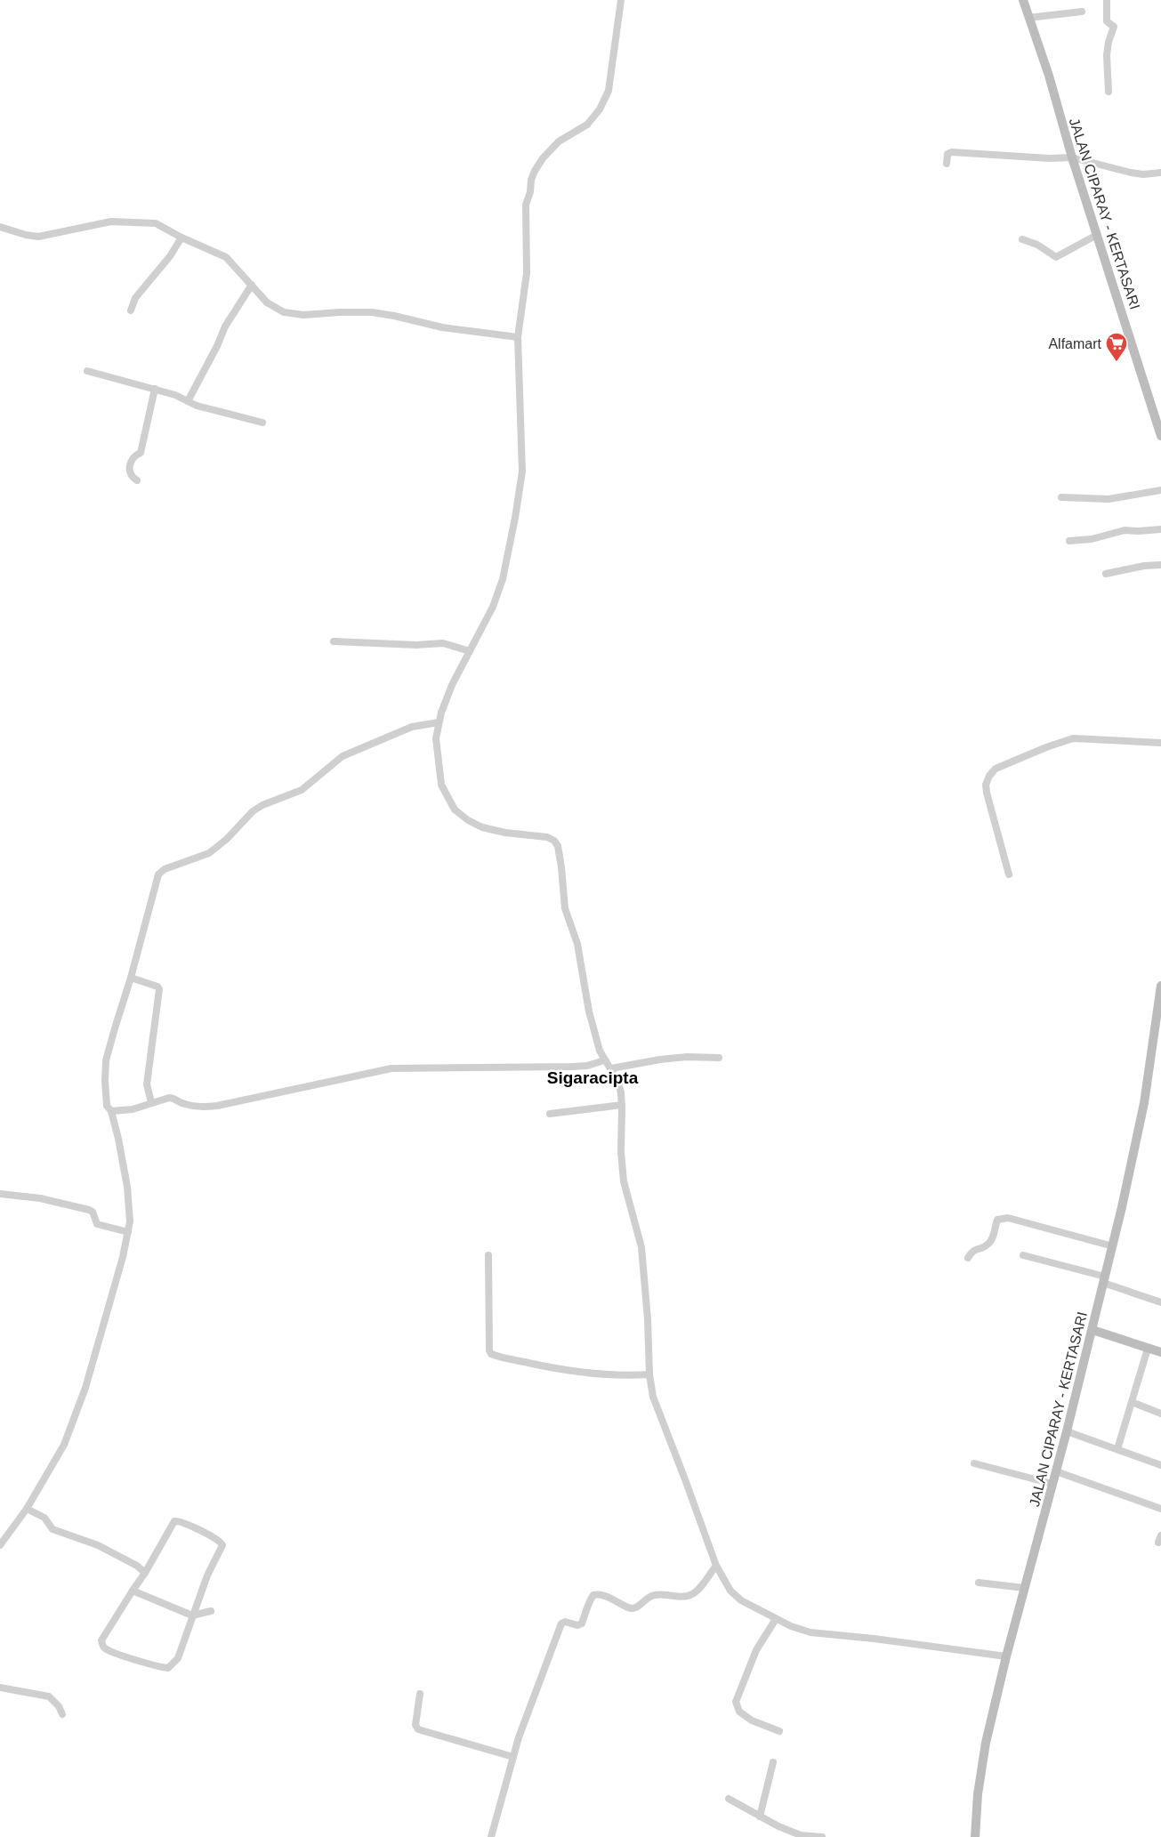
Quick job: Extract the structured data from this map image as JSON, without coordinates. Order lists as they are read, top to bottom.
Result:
{
  "streets": {
    "main road": ["JALAN CIPARAY - KERTASARI"]
  },
  "districts": ["Sigaracipta"],
  "places": {
    "supermarket": ["Alfamart"]
  }
}
